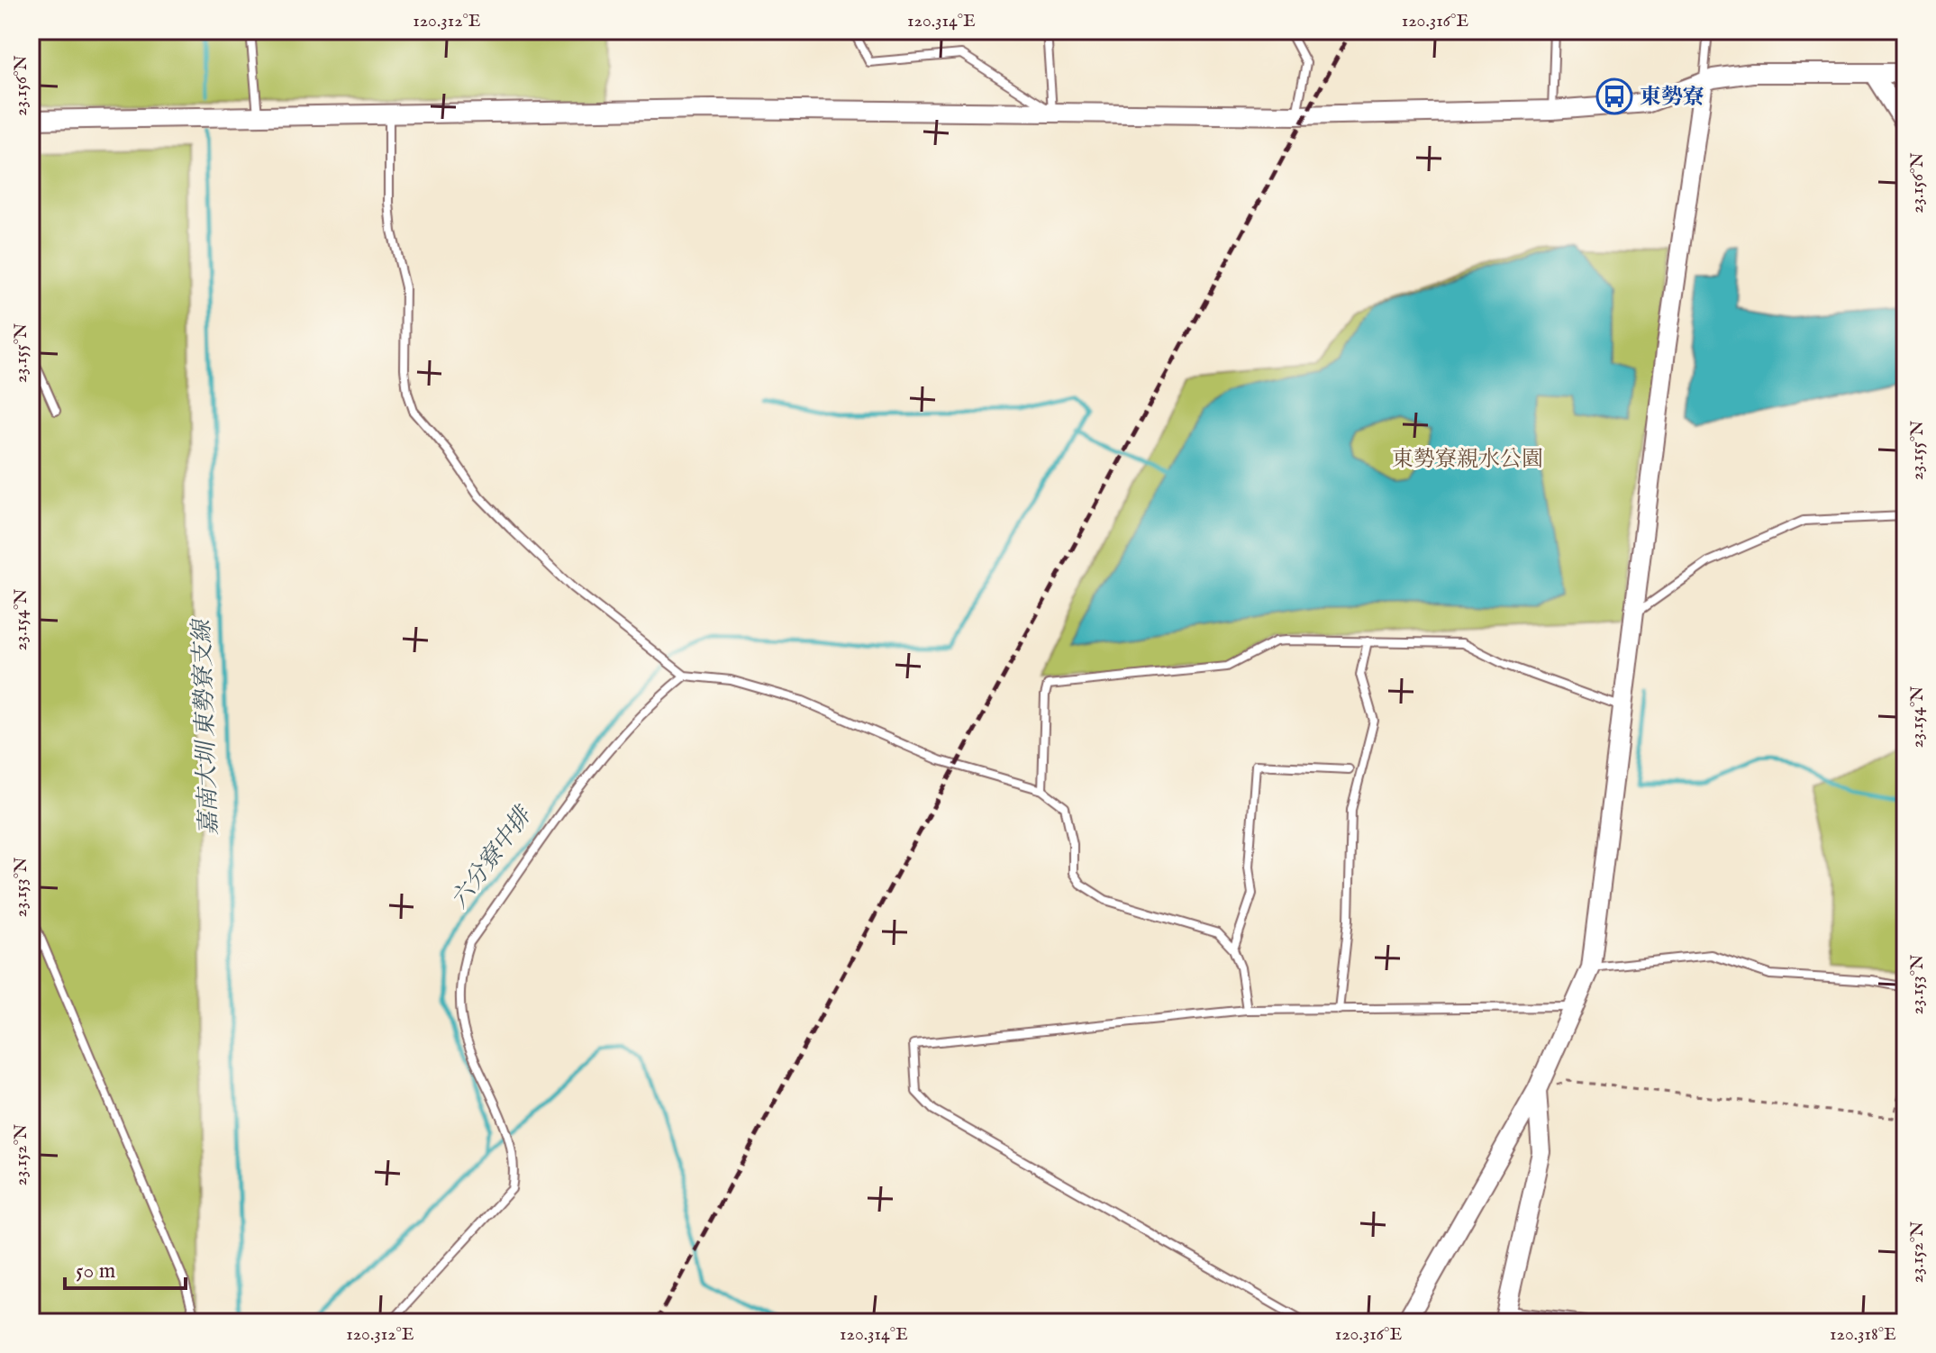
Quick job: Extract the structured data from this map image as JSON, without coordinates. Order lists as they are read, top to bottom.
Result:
{
  "water": ["嘉南大圳 東勢寮支線", "六分寮中排"],
  "parks": ["東勢寮親水公園"],
  "places": {
    "bus stop": ["東勢寮"]
  },
  "scale_bar": "50 m",
  "coordinates": [
    "120.312°E",
    "120.314°E",
    "120.316°E",
    "23.156°N",
    "23.155°N",
    "23.154°N",
    "23.153°N",
    "23.152°N",
    "120.318°E"
  ]
}
